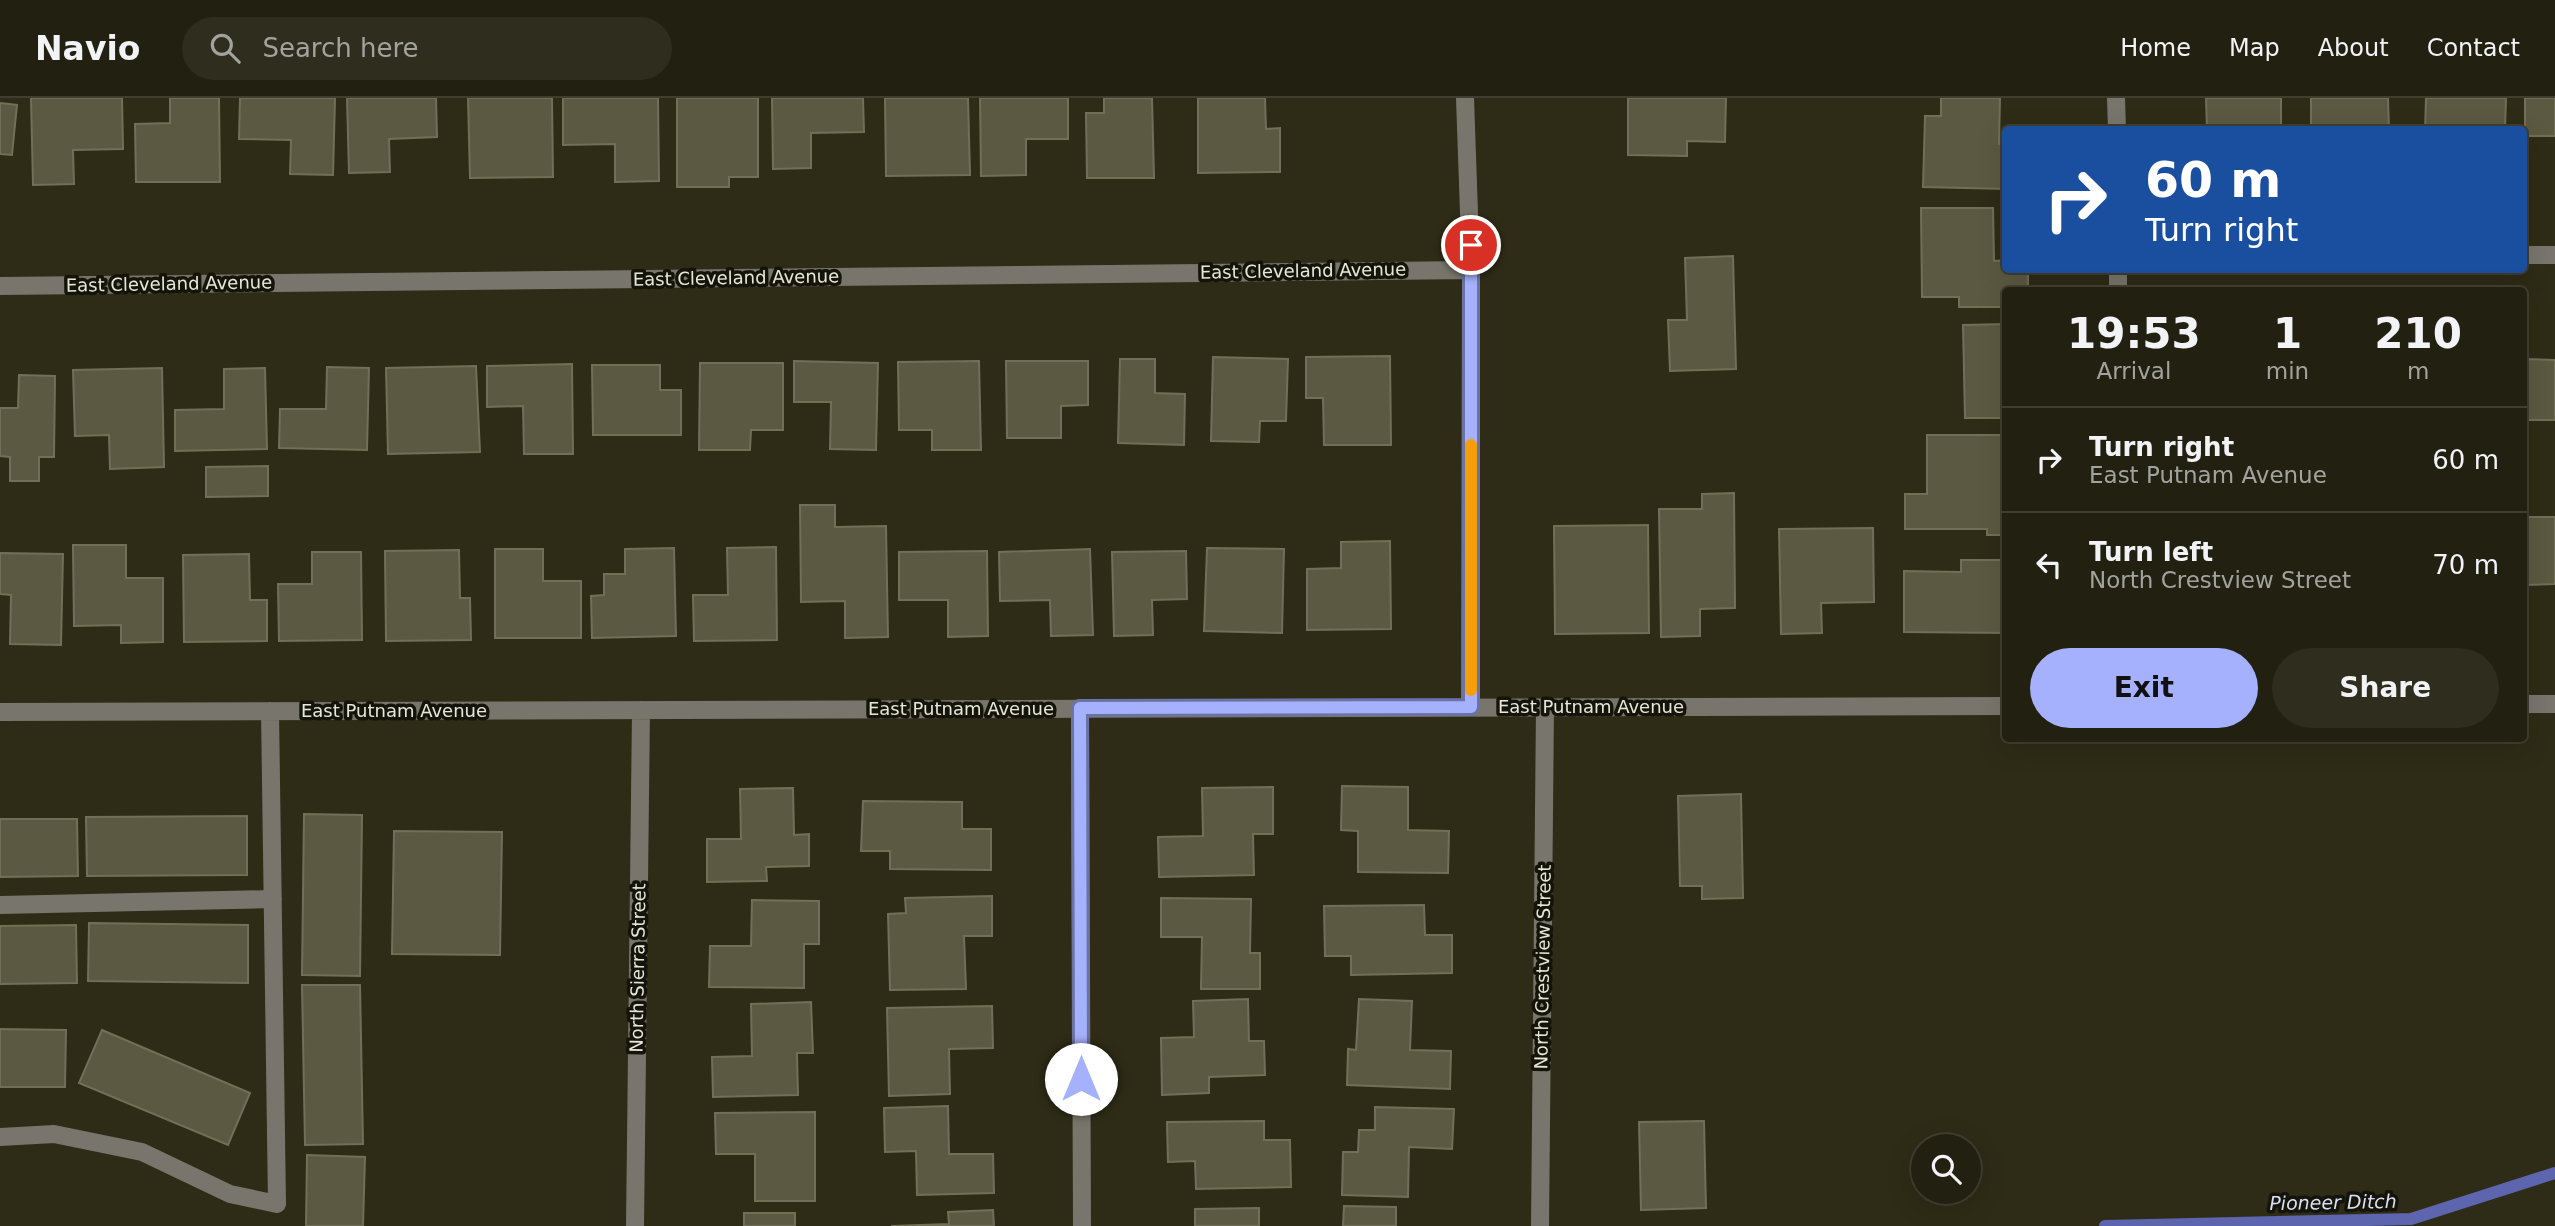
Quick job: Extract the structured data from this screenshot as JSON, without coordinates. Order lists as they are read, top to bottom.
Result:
{
  "streets": {
    "street": [
      "East Cleveland Avenue",
      "East Putnam Avenue",
      "North Crestview Street",
      "North Sierra Street"
    ]
  },
  "crossings": [
    ["East Putnam Avenue", "North Crestview Street"],
    ["East Putnam Avenue", "North Sierra Street"]
  ],
  "water": ["Pioneer Ditch"],
  "page": {
    "header": "Navio",
    "search": "Search here",
    "nav": [
      "Home",
      "Map",
      "About",
      "Contact"
    ],
    "turn": ["60 m", "Turn right"],
    "eta": [
      "19:53",
      "Arrival",
      "1",
      "min",
      "210",
      "m"
    ],
    "list": [
      {
        "name": "Turn right",
        "note": "East Putnam Avenue",
        "value": "60 m"
      },
      {
        "name": "Turn left",
        "note": "North Crestview Street",
        "value": "70 m"
      }
    ],
    "buttons": ["Exit", "Share"]
  }
}
